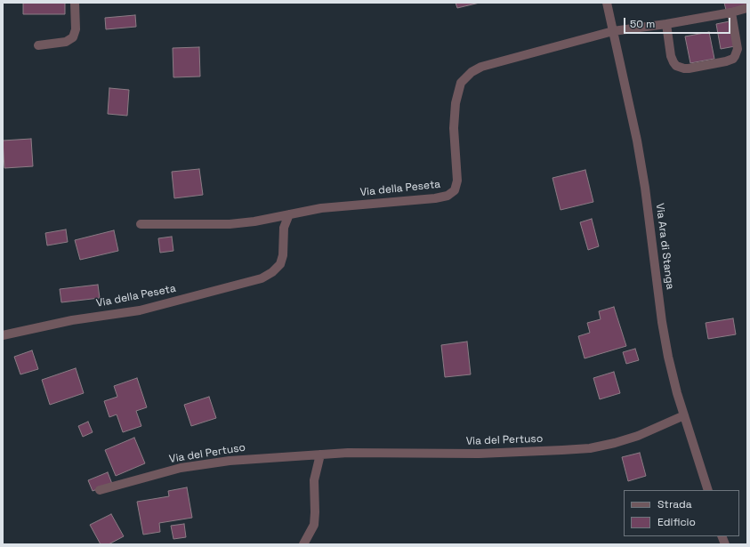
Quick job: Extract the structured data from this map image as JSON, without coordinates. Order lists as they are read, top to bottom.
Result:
{
  "streets": {
    "street": ["Via della Peseta", "Via Ara di Stanga", "Via del Pertuso"]
  },
  "crossings": [
    ["Via della Peseta", "Via Ara di Stanga"],
    ["Via Ara di Stanga", "Via del Pertuso"]
  ],
  "legend": ["Strada", "Edificio"],
  "scale_bar": "50 m"
}
